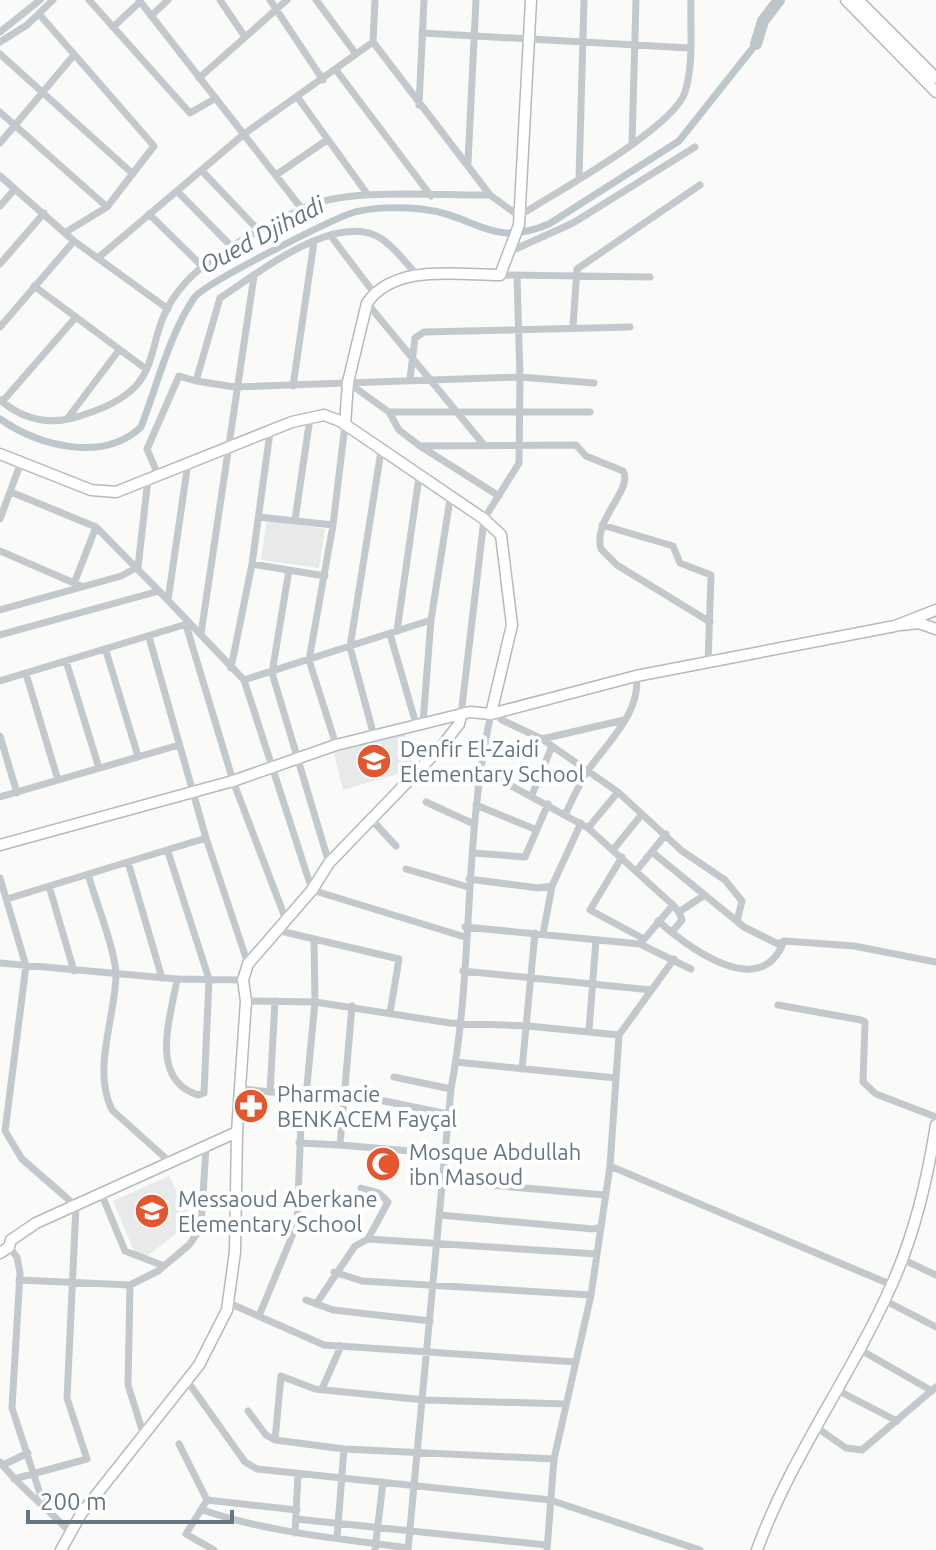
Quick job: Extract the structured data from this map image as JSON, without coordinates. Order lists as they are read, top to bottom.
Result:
{
  "water": ["Oued Djihadi"],
  "places": {
    "school or university": ["Denfir El-Zaidi Elementary School", "Messaoud Aberkane Elementary School"],
    "pharmacy": ["Pharmacie BENKACEM Fayçal"],
    "mosque": ["Mosque Abdullah ibn Masoud"]
  },
  "scale_bar": "200 m"
}
